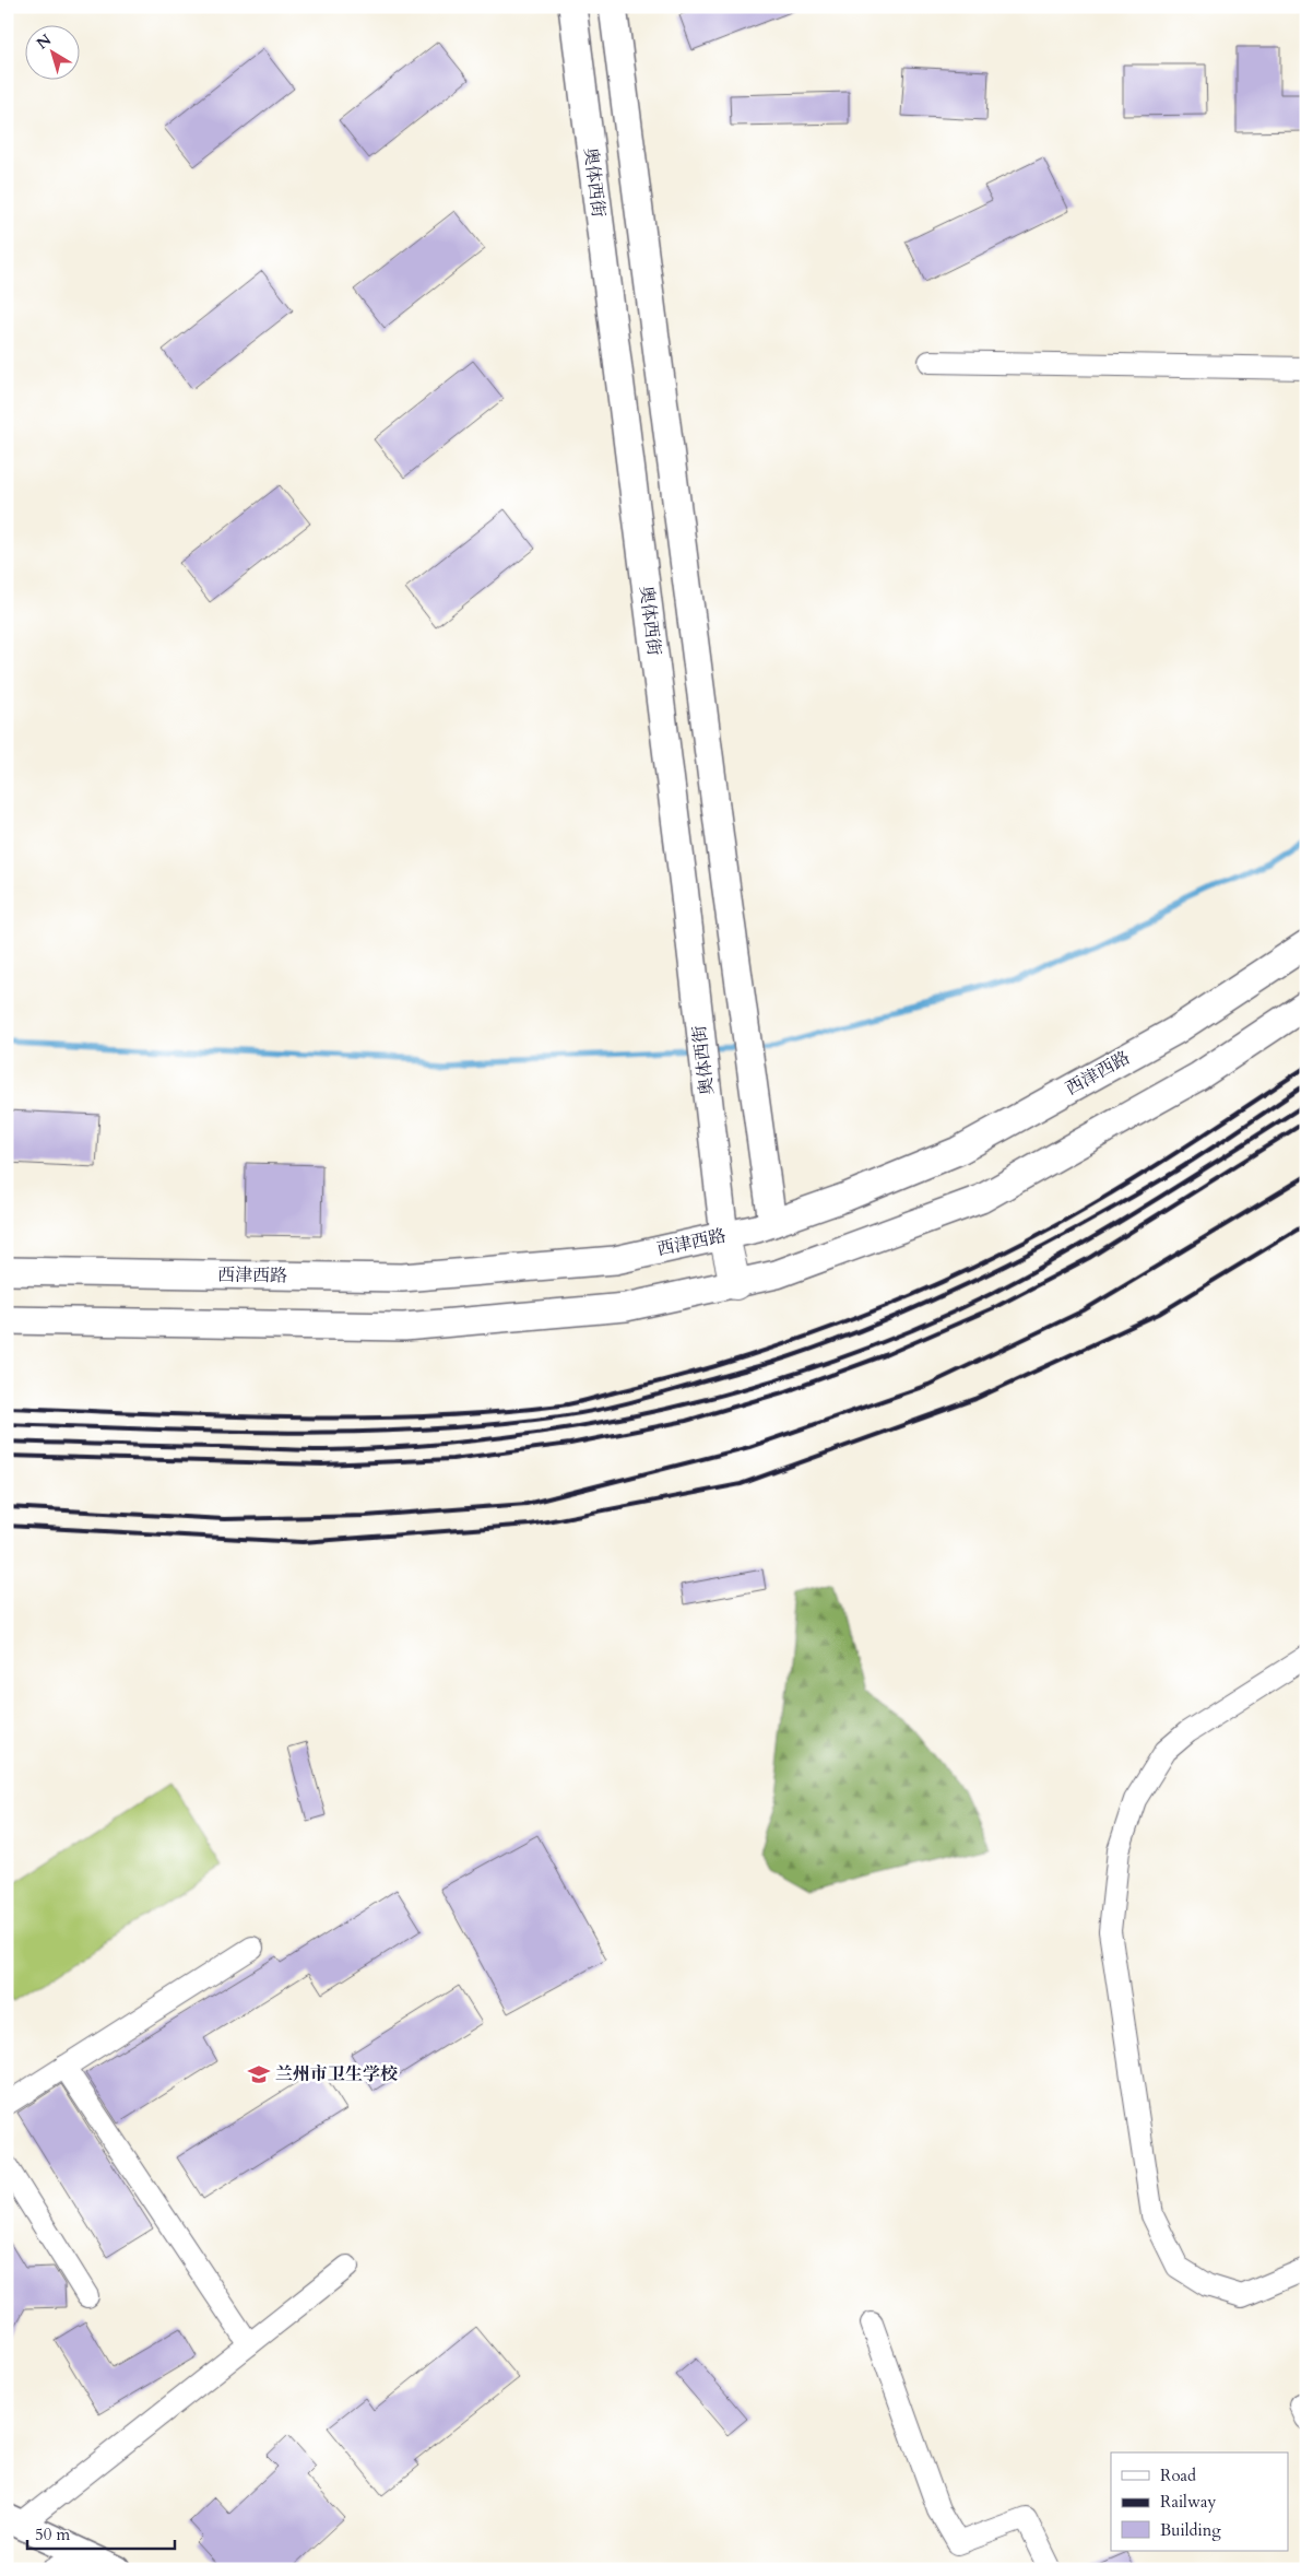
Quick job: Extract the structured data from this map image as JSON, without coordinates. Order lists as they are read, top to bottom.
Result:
{
  "streets": {
    "main road": ["奥体西街", "西津西路"]
  },
  "crossings": [
    ["奥体西街", "西津西路"]
  ],
  "places": {
    "school or university": ["兰州市卫生学校"]
  },
  "legend": ["Road", "Railway", "Building"],
  "scale_bar": "50 m",
  "north": "top left"
}
